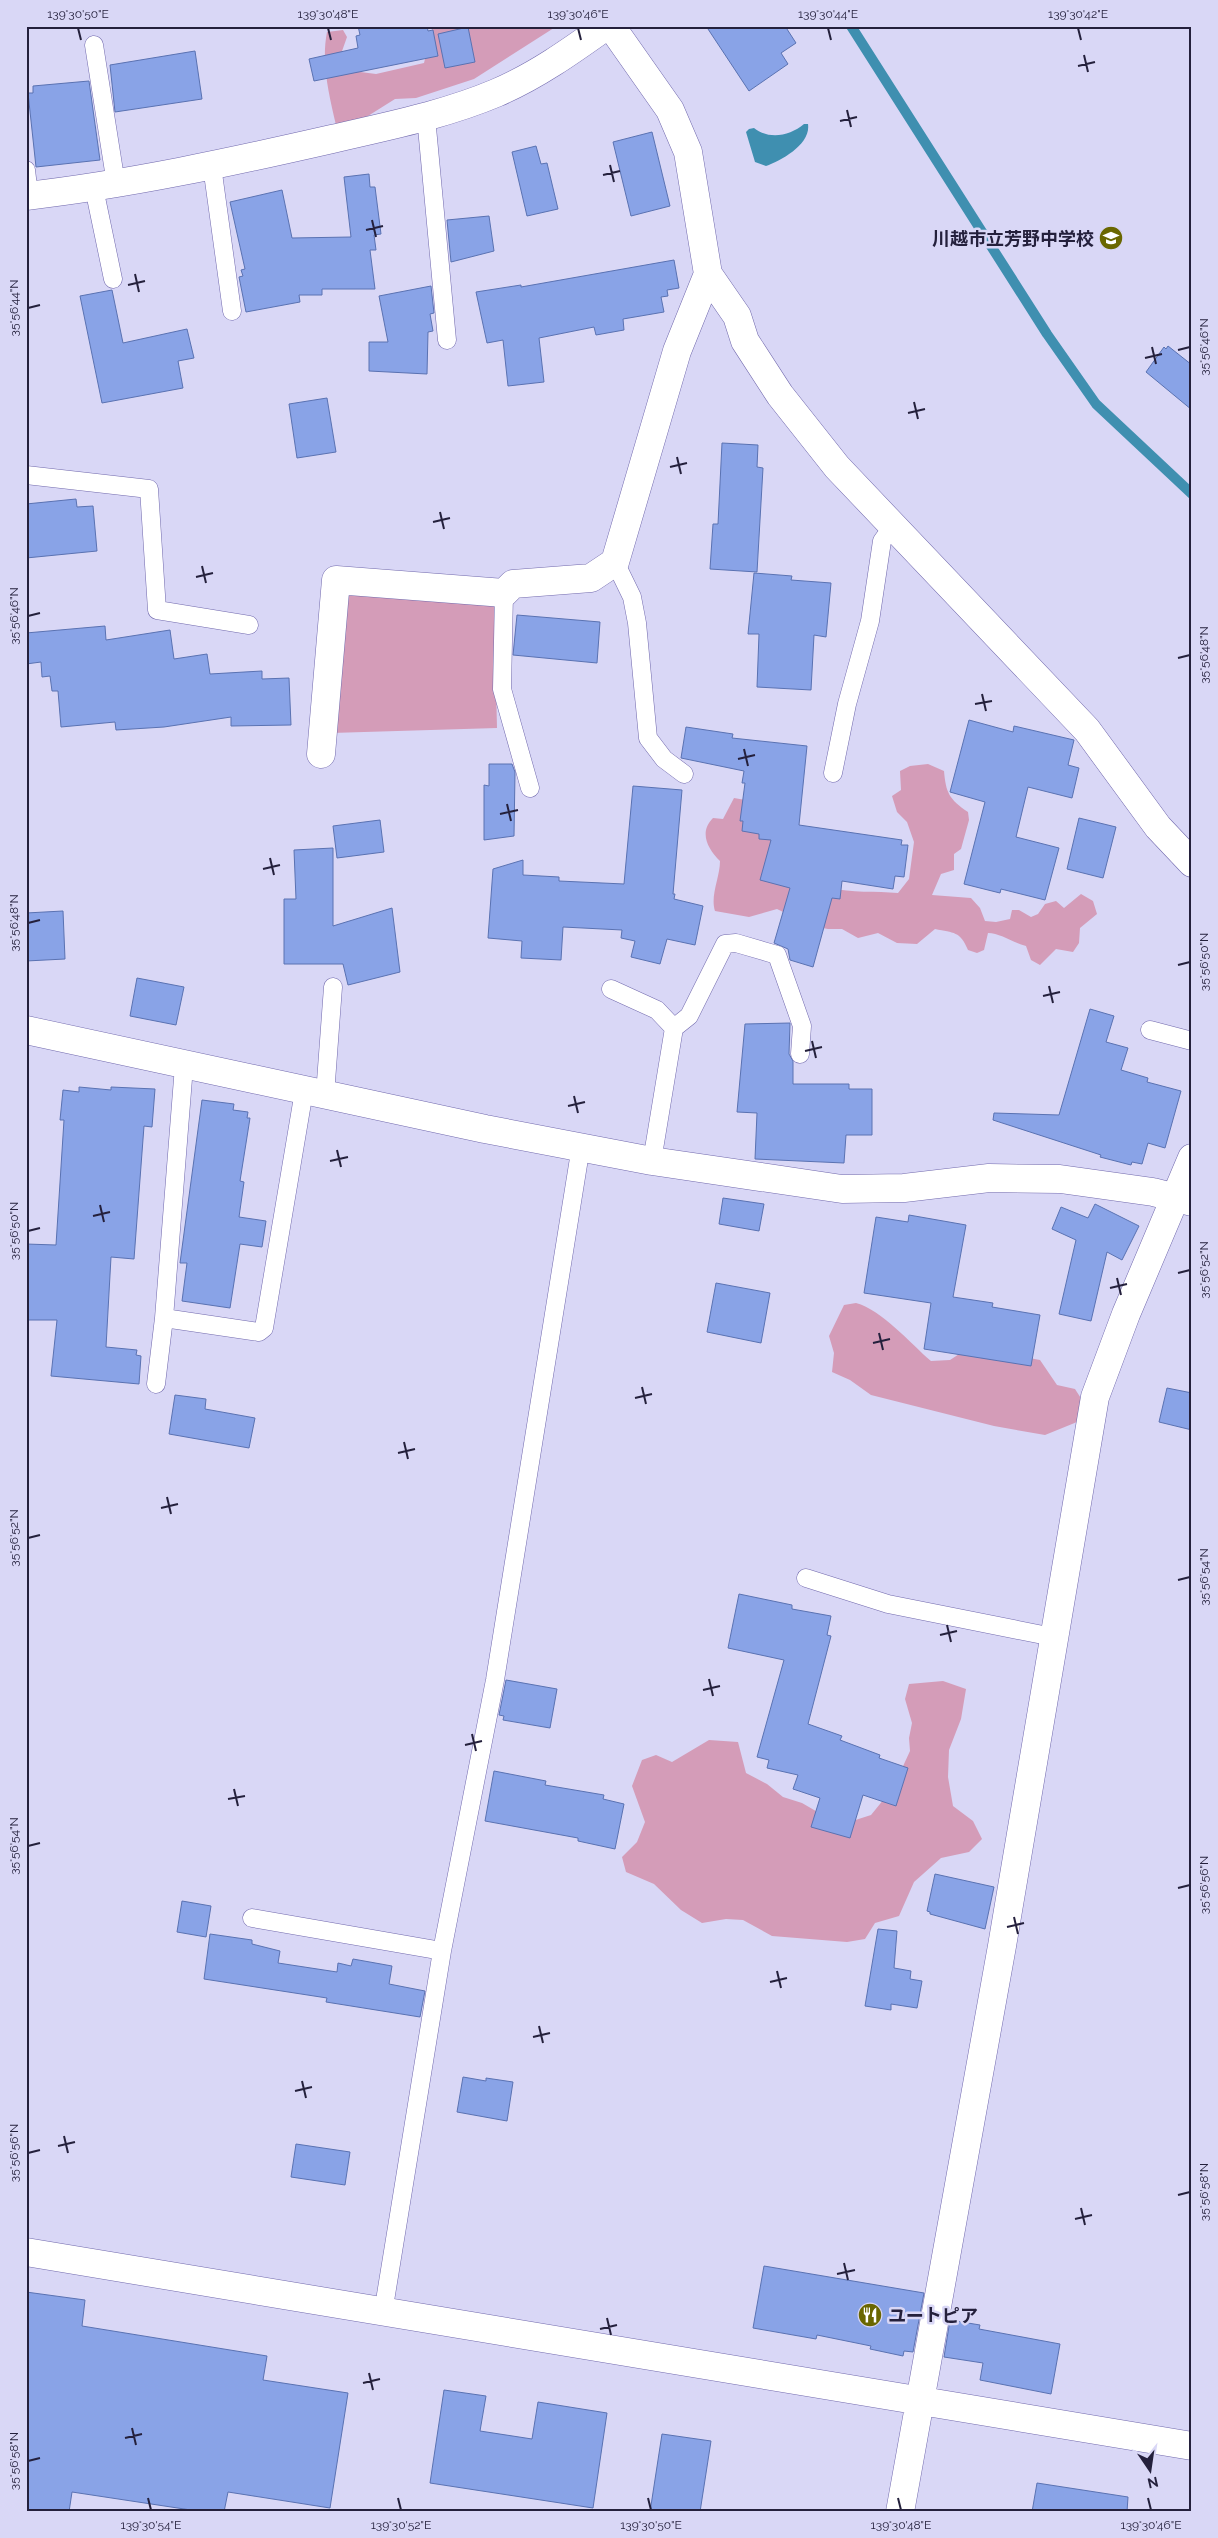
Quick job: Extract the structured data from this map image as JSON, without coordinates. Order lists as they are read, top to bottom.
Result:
{
  "places": {
    "school or university": ["川越市立芳野中学校"],
    "restaurant": ["ユートピア"]
  },
  "north": "bottom",
  "coordinates": [
    "139°30'50\"E",
    "139°30'48\"E",
    "139°30'46\"E",
    "139°30'44\"E",
    "139°30'42\"E",
    "35°56'44\"N",
    "35°56'46\"N",
    "35°56'48\"N",
    "35°56'50\"N",
    "35°56'52\"N",
    "35°56'54\"N",
    "35°56'56\"N",
    "35°56'58\"N",
    "139°30'54\"E",
    "139°30'52\"E"
  ]
}
